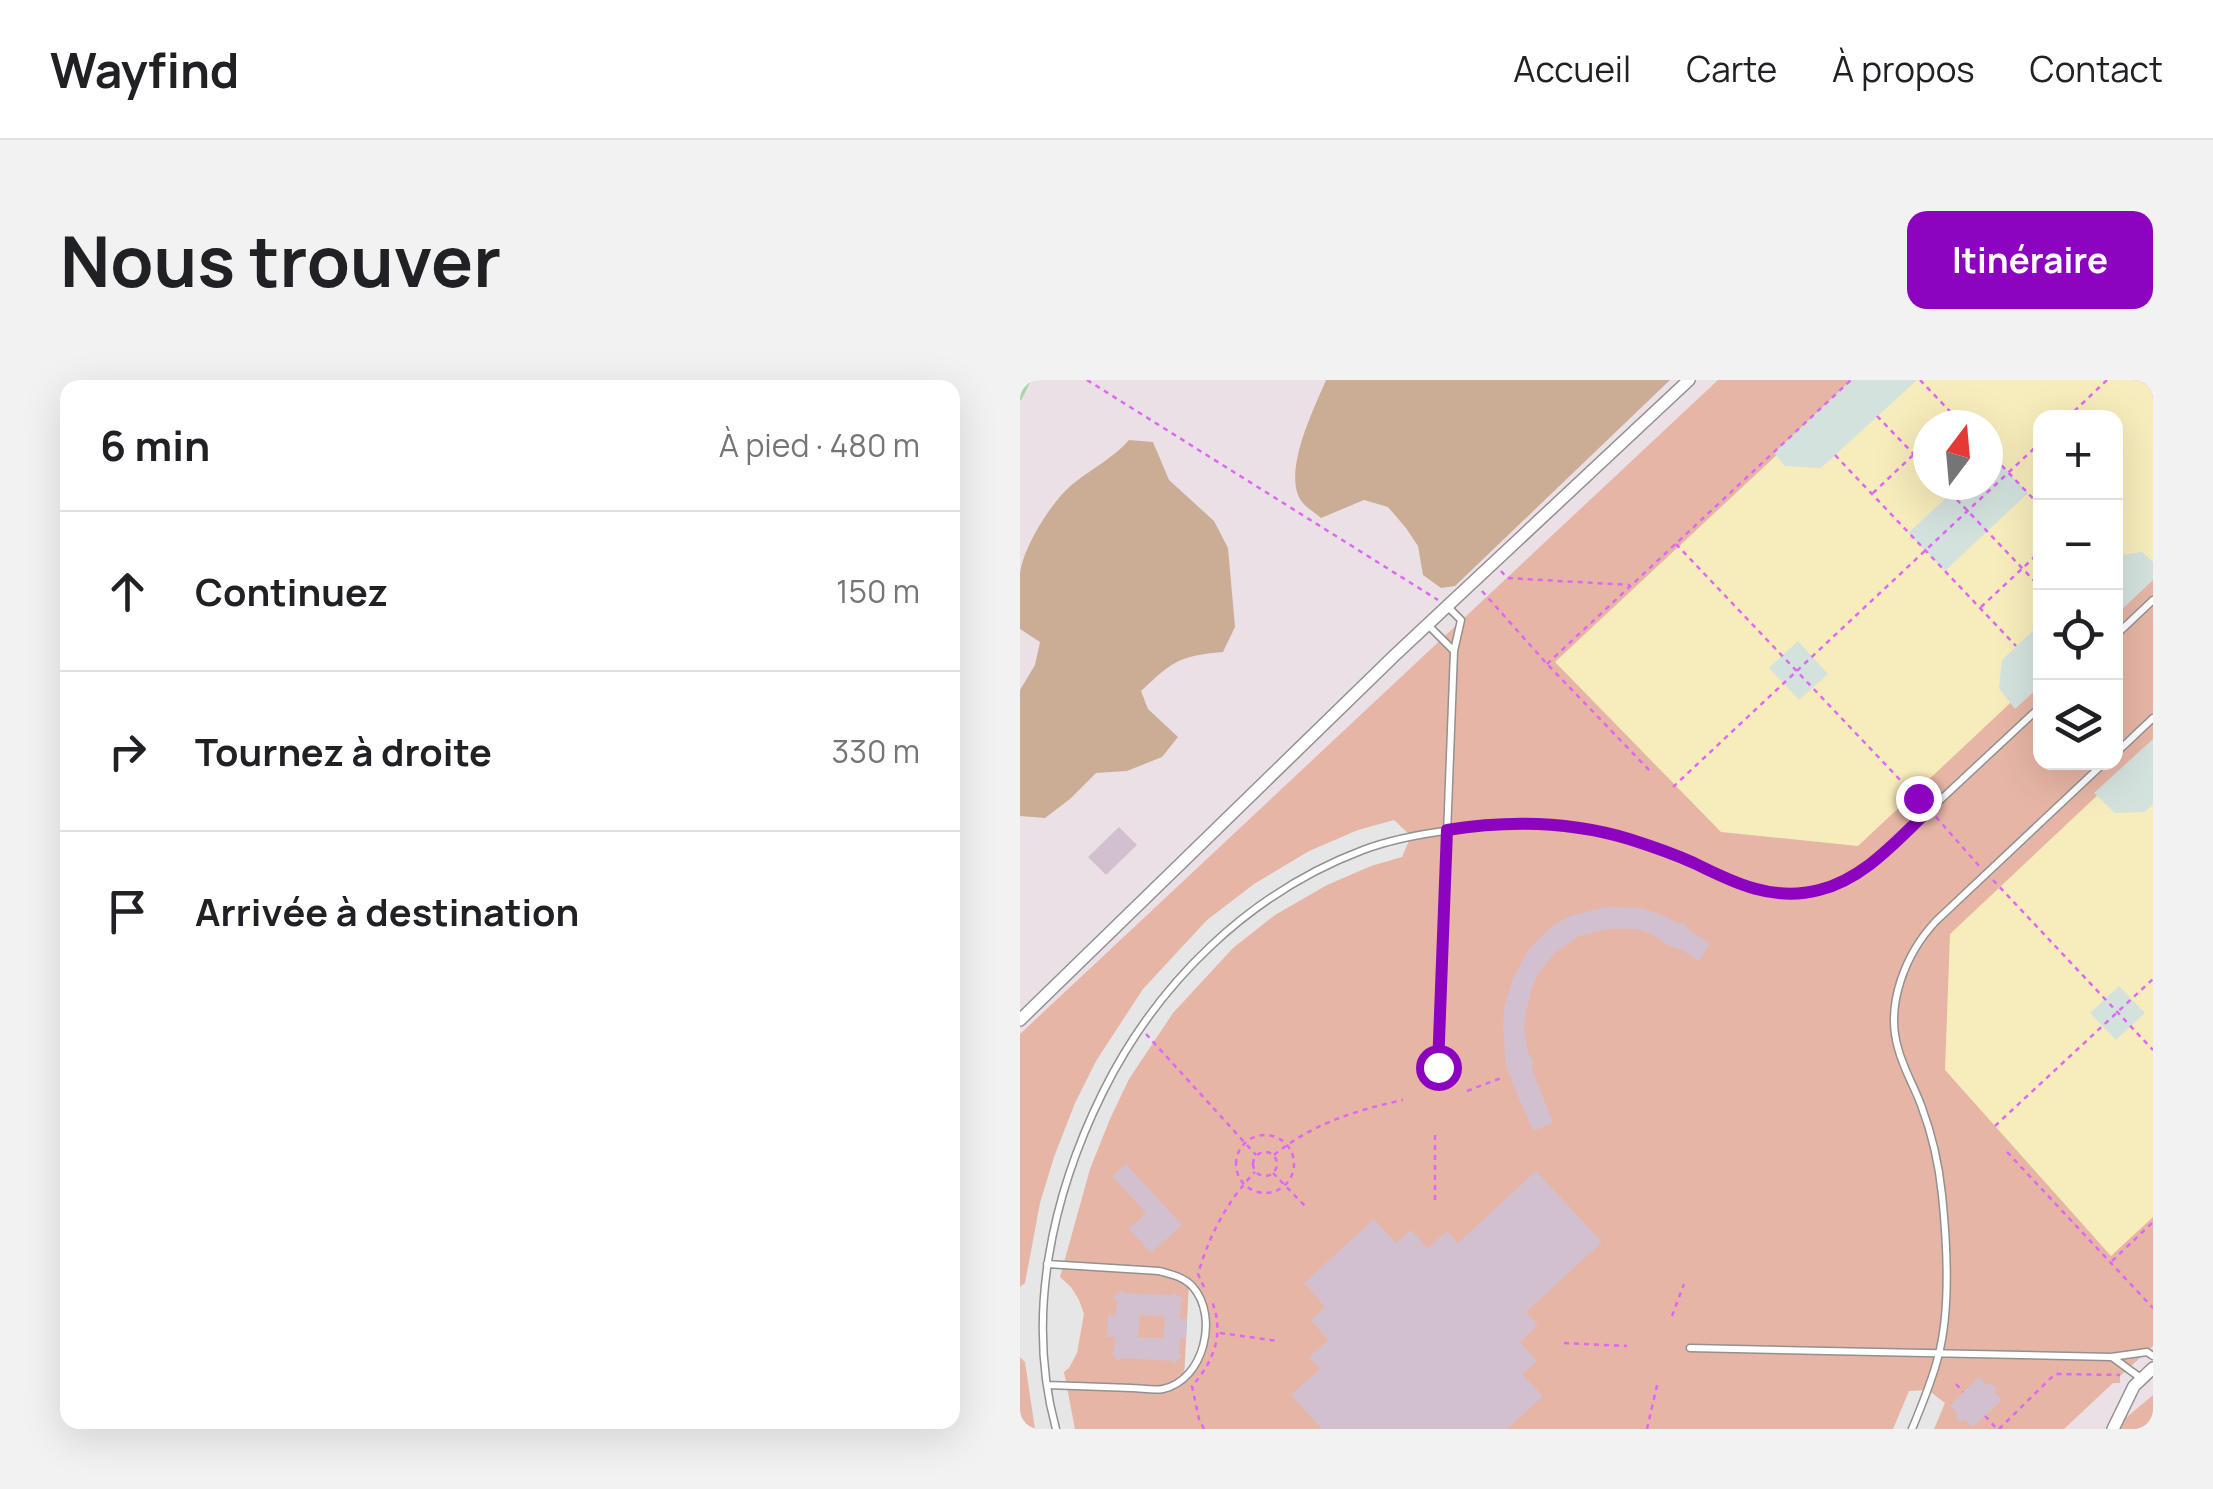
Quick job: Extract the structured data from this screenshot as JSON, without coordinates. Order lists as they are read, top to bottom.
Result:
{
  "north": "top",
  "page": {
    "header": "Wayfind",
    "nav": [
      "Accueil",
      "Carte",
      "À propos",
      "Contact"
    ],
    "buttons": "Itinéraire",
    "title": "Nous trouver",
    "heading": ["6 min", "À pied · 480 m"],
    "map_buttons": ["+", "−"],
    "list": [
      ["Continuez", "150 m"],
      ["Tournez à droite", "330 m"],
      "Arrivée à destination"
    ]
  }
}
